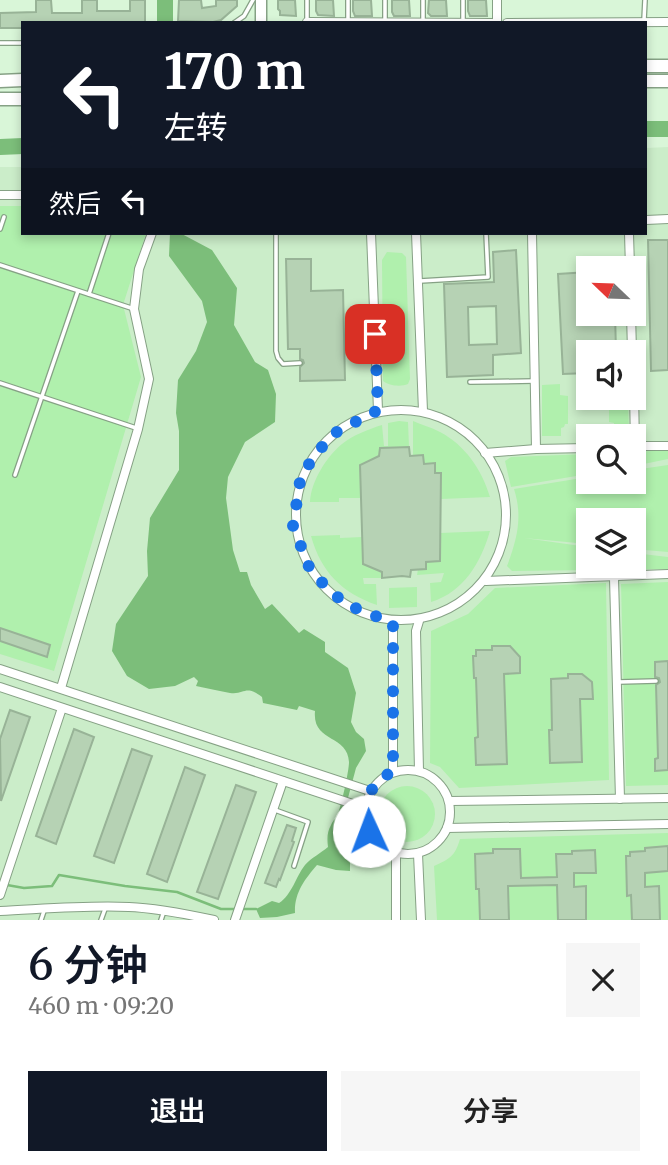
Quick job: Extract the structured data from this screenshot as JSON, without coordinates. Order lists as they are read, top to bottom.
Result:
{
  "north": "top left",
  "page": {
    "turn": ["170 m", "左转"],
    "then": "然后",
    "heading": ["6 分钟", "460 m · 09:20"],
    "buttons": ["退出", "分享"]
  }
}
